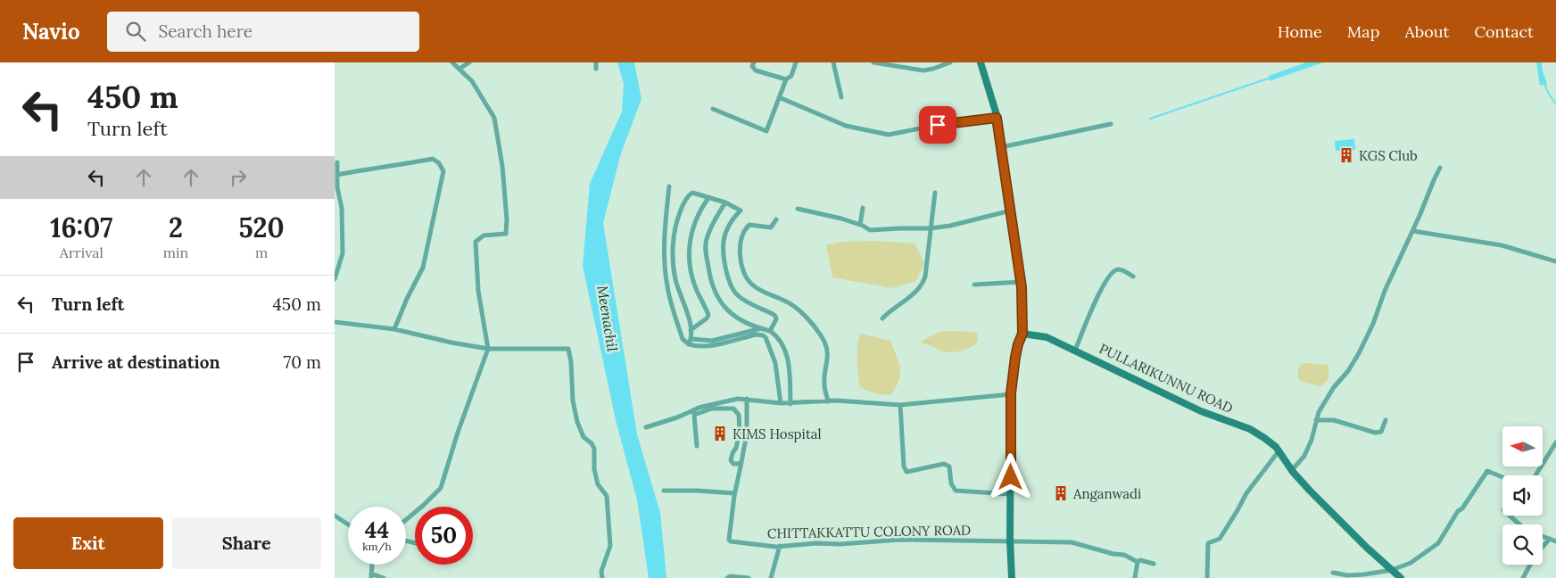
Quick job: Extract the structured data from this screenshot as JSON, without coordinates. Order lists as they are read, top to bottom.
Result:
{
  "streets": {
    "main road": ["PULLARIKUNNU ROAD"],
    "street": ["CHITTAKKATTU COLONY ROAD"]
  },
  "water": ["Meenachil"],
  "places": {
    "building": ["KGS Club", "KIMS Hospital", "Anganwadi"]
  },
  "north": "left",
  "page": {
    "header": "Navio",
    "search": "Search here",
    "nav": [
      "Home",
      "Map",
      "About",
      "Contact"
    ],
    "turn": ["450 m", "Turn left"],
    "eta": [
      "16:07",
      "Arrival",
      "2",
      "min",
      "520",
      "m"
    ],
    "list": [
      {
        "name": "Turn left",
        "value": "450 m"
      },
      {
        "name": "Arrive at destination",
        "value": "70 m"
      }
    ],
    "speed": "44 km/h",
    "limit": "50",
    "buttons": ["Exit", "Share"]
  }
}
